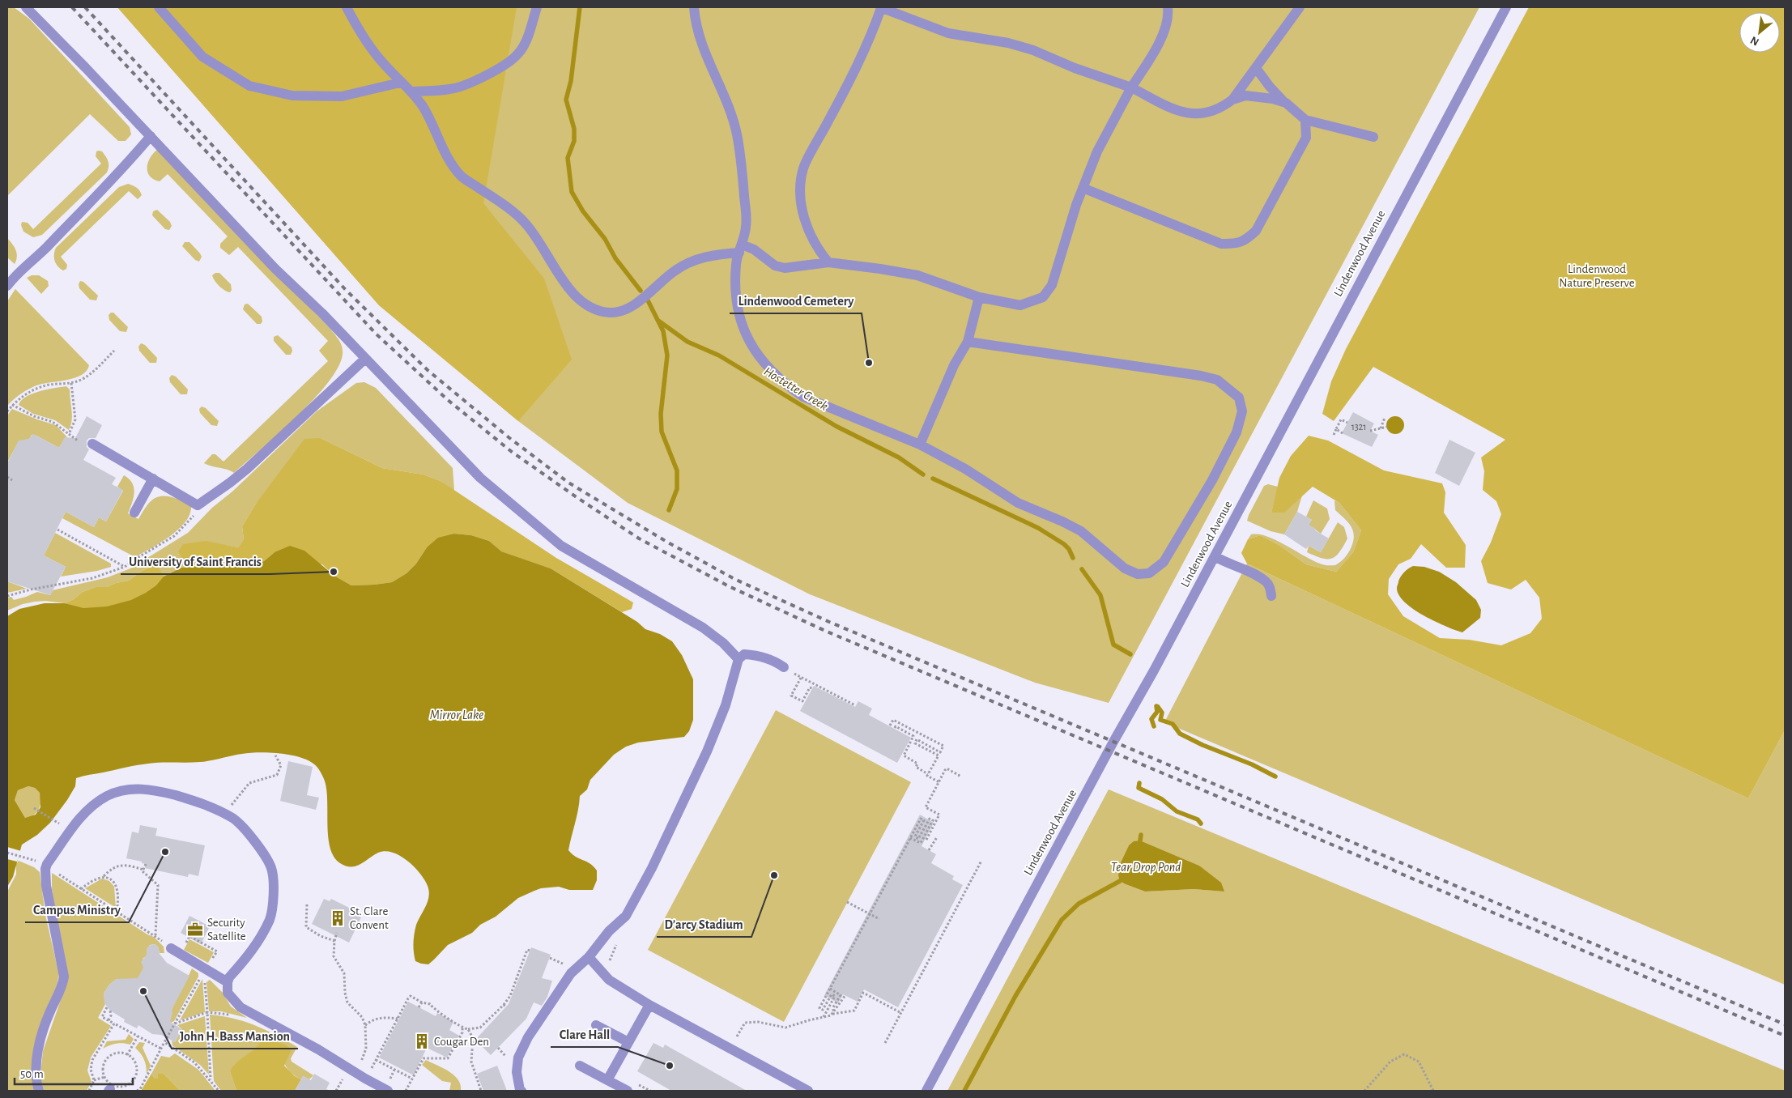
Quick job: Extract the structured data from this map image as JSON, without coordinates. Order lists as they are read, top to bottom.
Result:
{
  "streets": {
    "street": ["Lindenwood Avenue"]
  },
  "water": ["Hostetter Creek", "Mirror Lake", "Tear Drop Pond"],
  "parks": ["Lindenwood Nature Preserve"],
  "places": {
    "other": [
      "Lindenwood Cemetery",
      "University of Saint Francis",
      "Campus Ministry",
      "D’arcy Stadium",
      "John H. Bass Mansion",
      "Clare Hall"
    ],
    "building": ["St. Clare Convent", "Cougar Den"],
    "office": ["Security Satellite"]
  },
  "house_numbers": ["1321"],
  "scale_bar": "50 m",
  "north": "bottom left"
}
